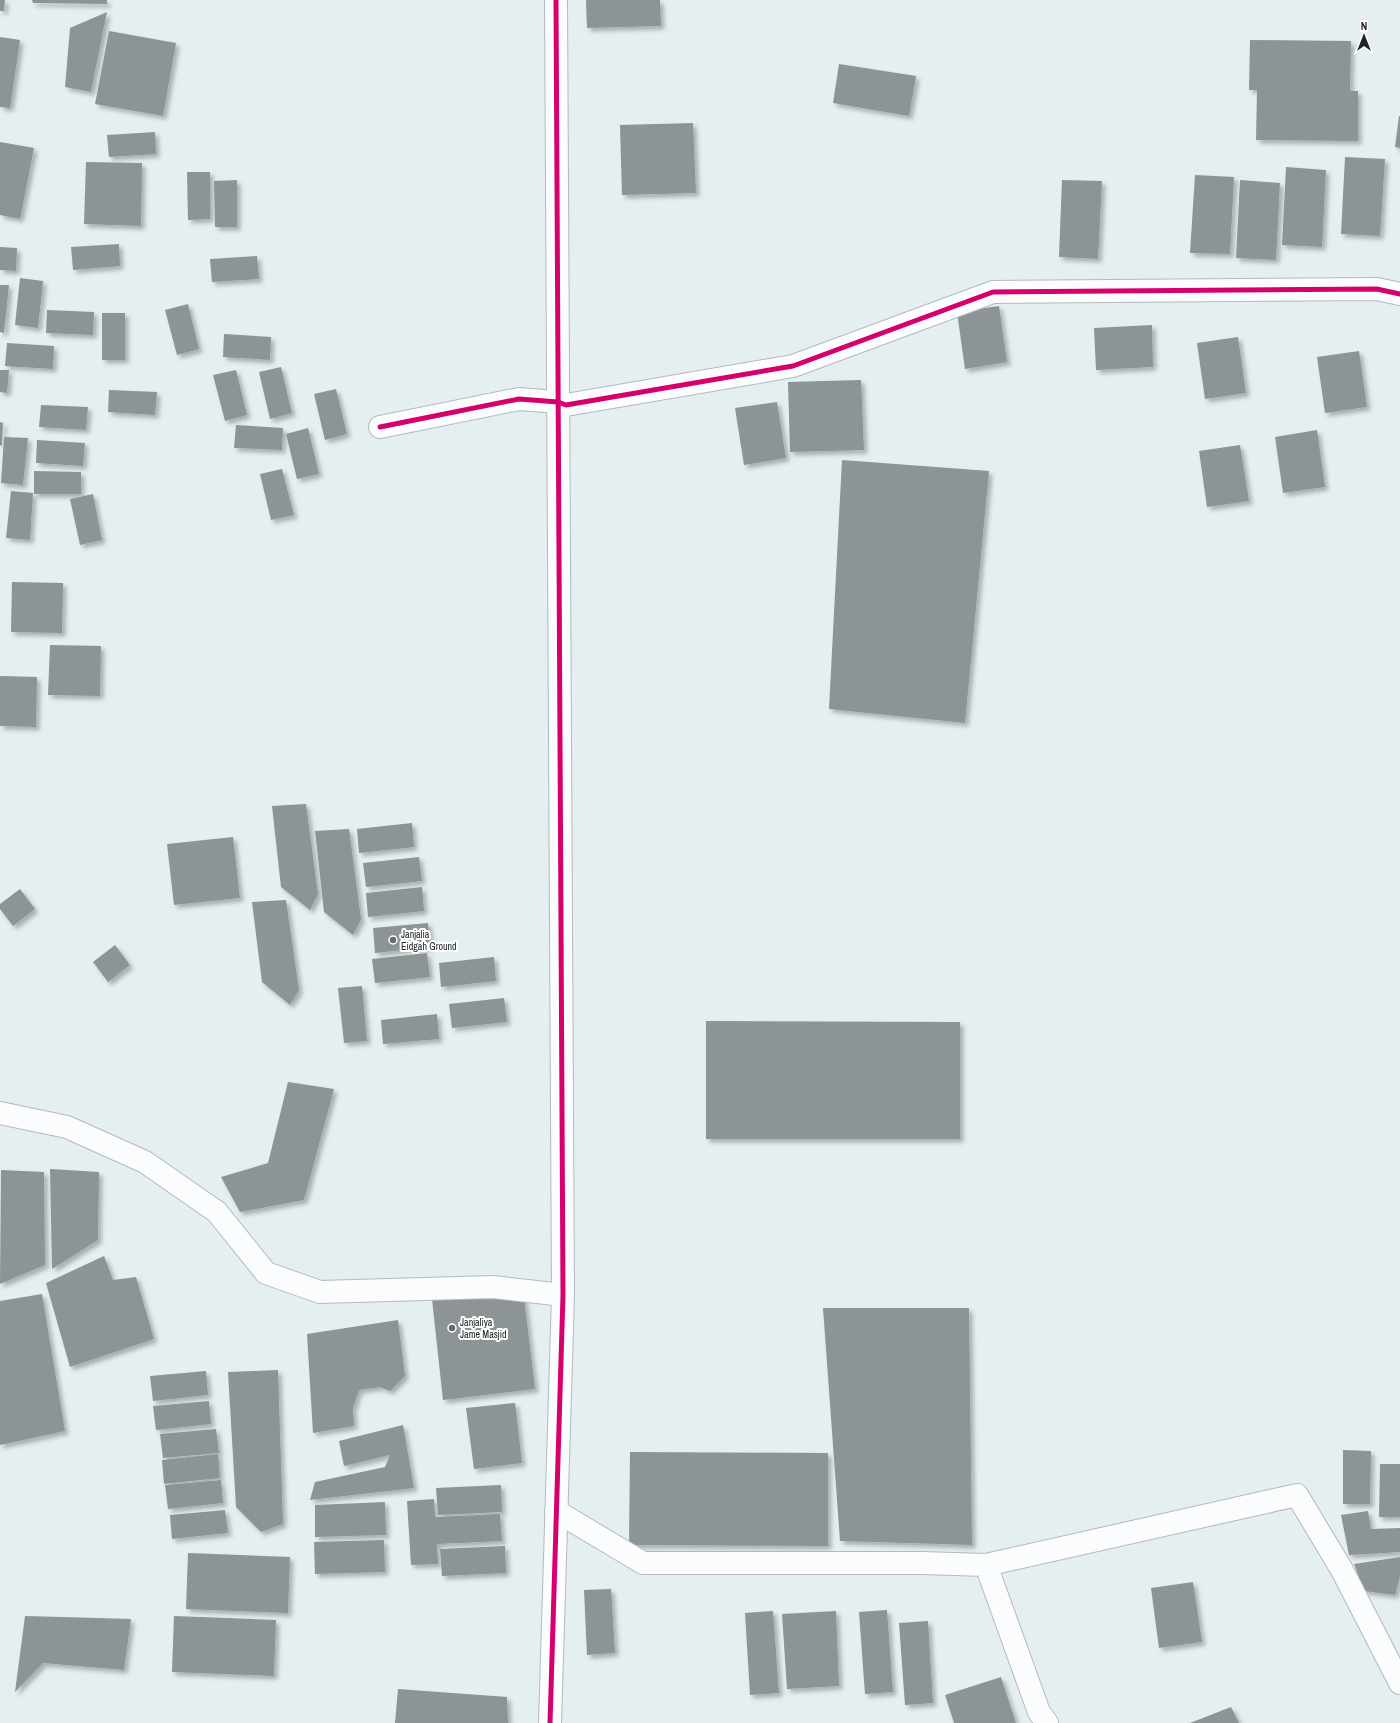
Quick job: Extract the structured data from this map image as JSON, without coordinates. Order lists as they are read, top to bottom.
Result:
{
  "places": ["Janjalia Eidgah Ground", "Janjaliya Jame Masjid"],
  "north": "top"
}
